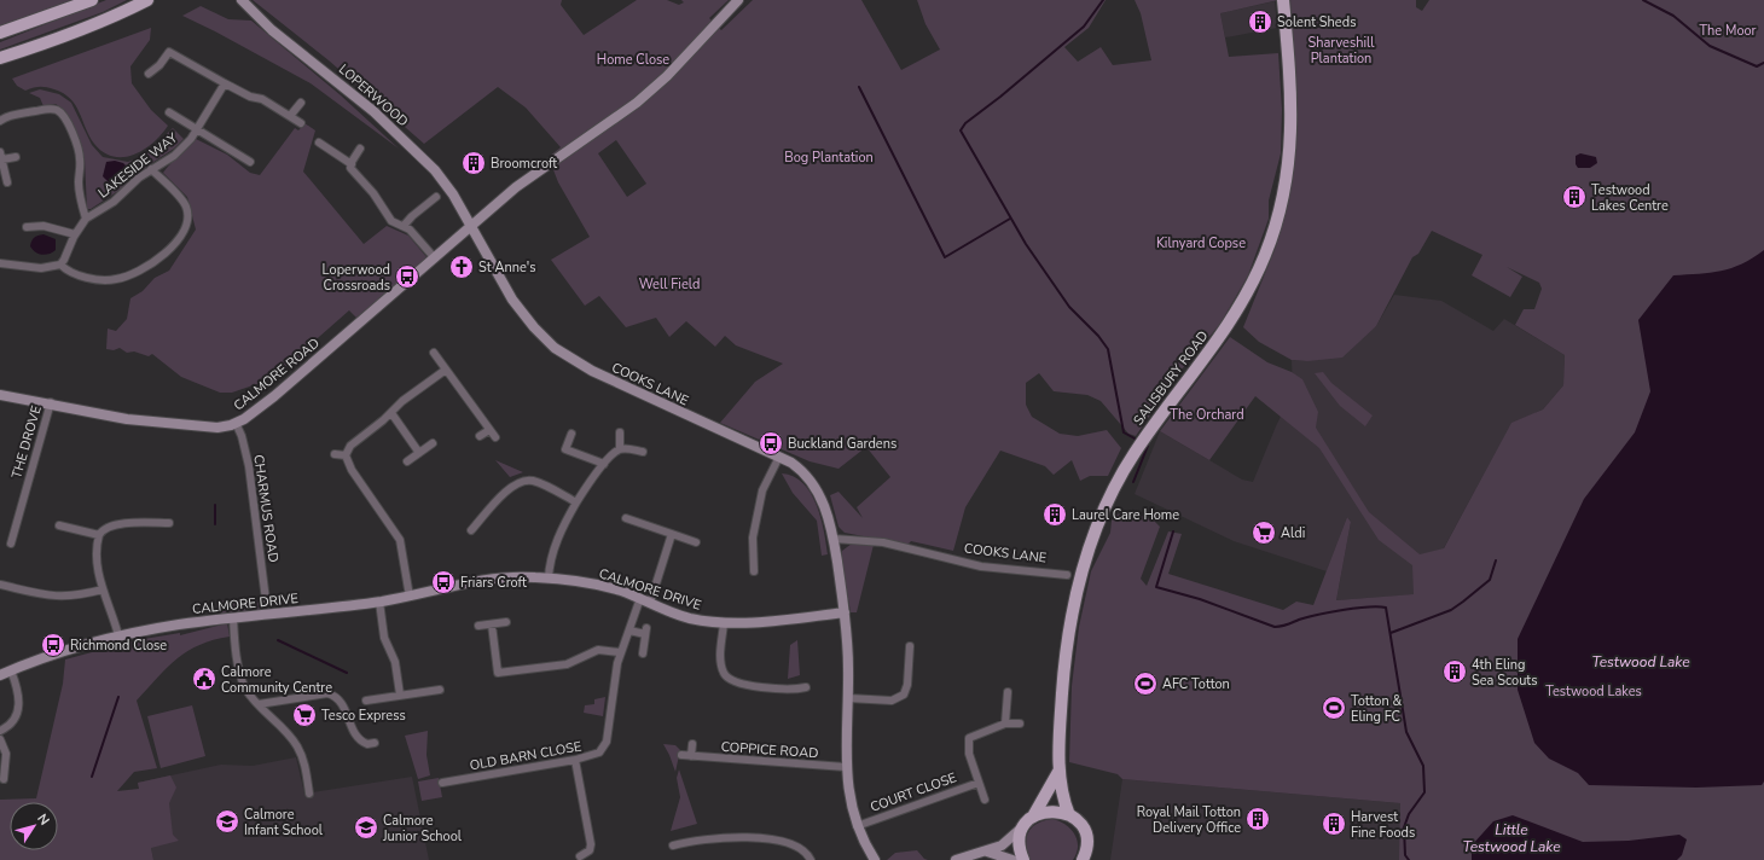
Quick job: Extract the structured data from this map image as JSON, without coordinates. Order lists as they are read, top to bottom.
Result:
{
  "streets": {
    "main road": ["SALISBURY ROAD"],
    "street": [
      "LOPERWOOD",
      "LAKESIDE WAY",
      "CALMORE ROAD",
      "COOKS LANE",
      "THE DROVE",
      "CHARMUS ROAD",
      "CALMORE DRIVE",
      "COPPICE ROAD",
      "OLD BARN CLOSE",
      "COURT CLOSE"
    ]
  },
  "crossings": [
    ["LOPERWOOD", "CALMORE ROAD"],
    ["LOPERWOOD", "COOKS LANE"],
    ["CALMORE ROAD", "COOKS LANE"],
    ["CALMORE ROAD", "THE DROVE"],
    ["CALMORE ROAD", "CHARMUS ROAD"],
    ["COOKS LANE", "CALMORE DRIVE"],
    ["CALMORE DRIVE", "OLD BARN CLOSE"]
  ],
  "water": ["Testwood Lake", "Little Testwood Lake"],
  "parks": [
    "The Moor",
    "Sharveshill Plantation",
    "Home Close",
    "Bog Plantation",
    "Kilnyard Copse",
    "Well Field",
    "The Orchard",
    "Testwood Lakes"
  ],
  "places": {
    "building": [
      "Solent Sheds",
      "Broomcroft",
      "Testwood Lakes Centre",
      "Laurel Care Home",
      "4th Eling Sea Scouts",
      "Royal Mail Totton Delivery Office",
      "Harvest Fine Foods"
    ],
    "church": ["St Anne's"],
    "bus stop": [
      "Loperwood Crossroads",
      "Buckland Gardens",
      "Friars Croft",
      "Richmond Close"
    ],
    "supermarket": ["Aldi", "Tesco Express"],
    "public building": ["Calmore Community Centre"],
    "sports": ["AFC Totton", "Totton & Eling FC"],
    "school or university": ["Calmore Infant School", "Calmore Junior School"]
  },
  "north": "top right"
}
